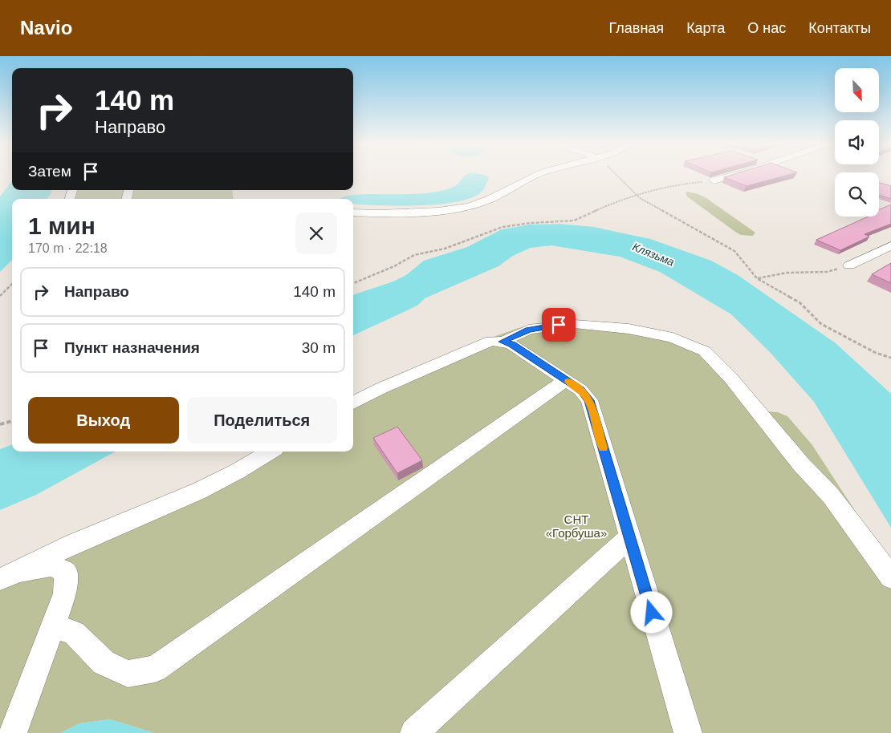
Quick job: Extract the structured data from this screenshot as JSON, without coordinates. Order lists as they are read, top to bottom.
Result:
{
  "water": ["Клязьма"],
  "parks": ["СНТ «Горбуша»"],
  "north": "bottom right",
  "page": {
    "header": "Navio",
    "nav": [
      "Главная",
      "Карта",
      "О нас",
      "Контакты"
    ],
    "turn": ["140 m", "Направо"],
    "then": "Затем",
    "heading": ["1 мин", "170 m · 22:18"],
    "list": [
      {
        "name": "Направо",
        "value": "140 m"
      },
      {
        "name": "Пункт назначения",
        "value": "30 m"
      }
    ],
    "buttons": ["Выход", "Поделиться"]
  }
}
